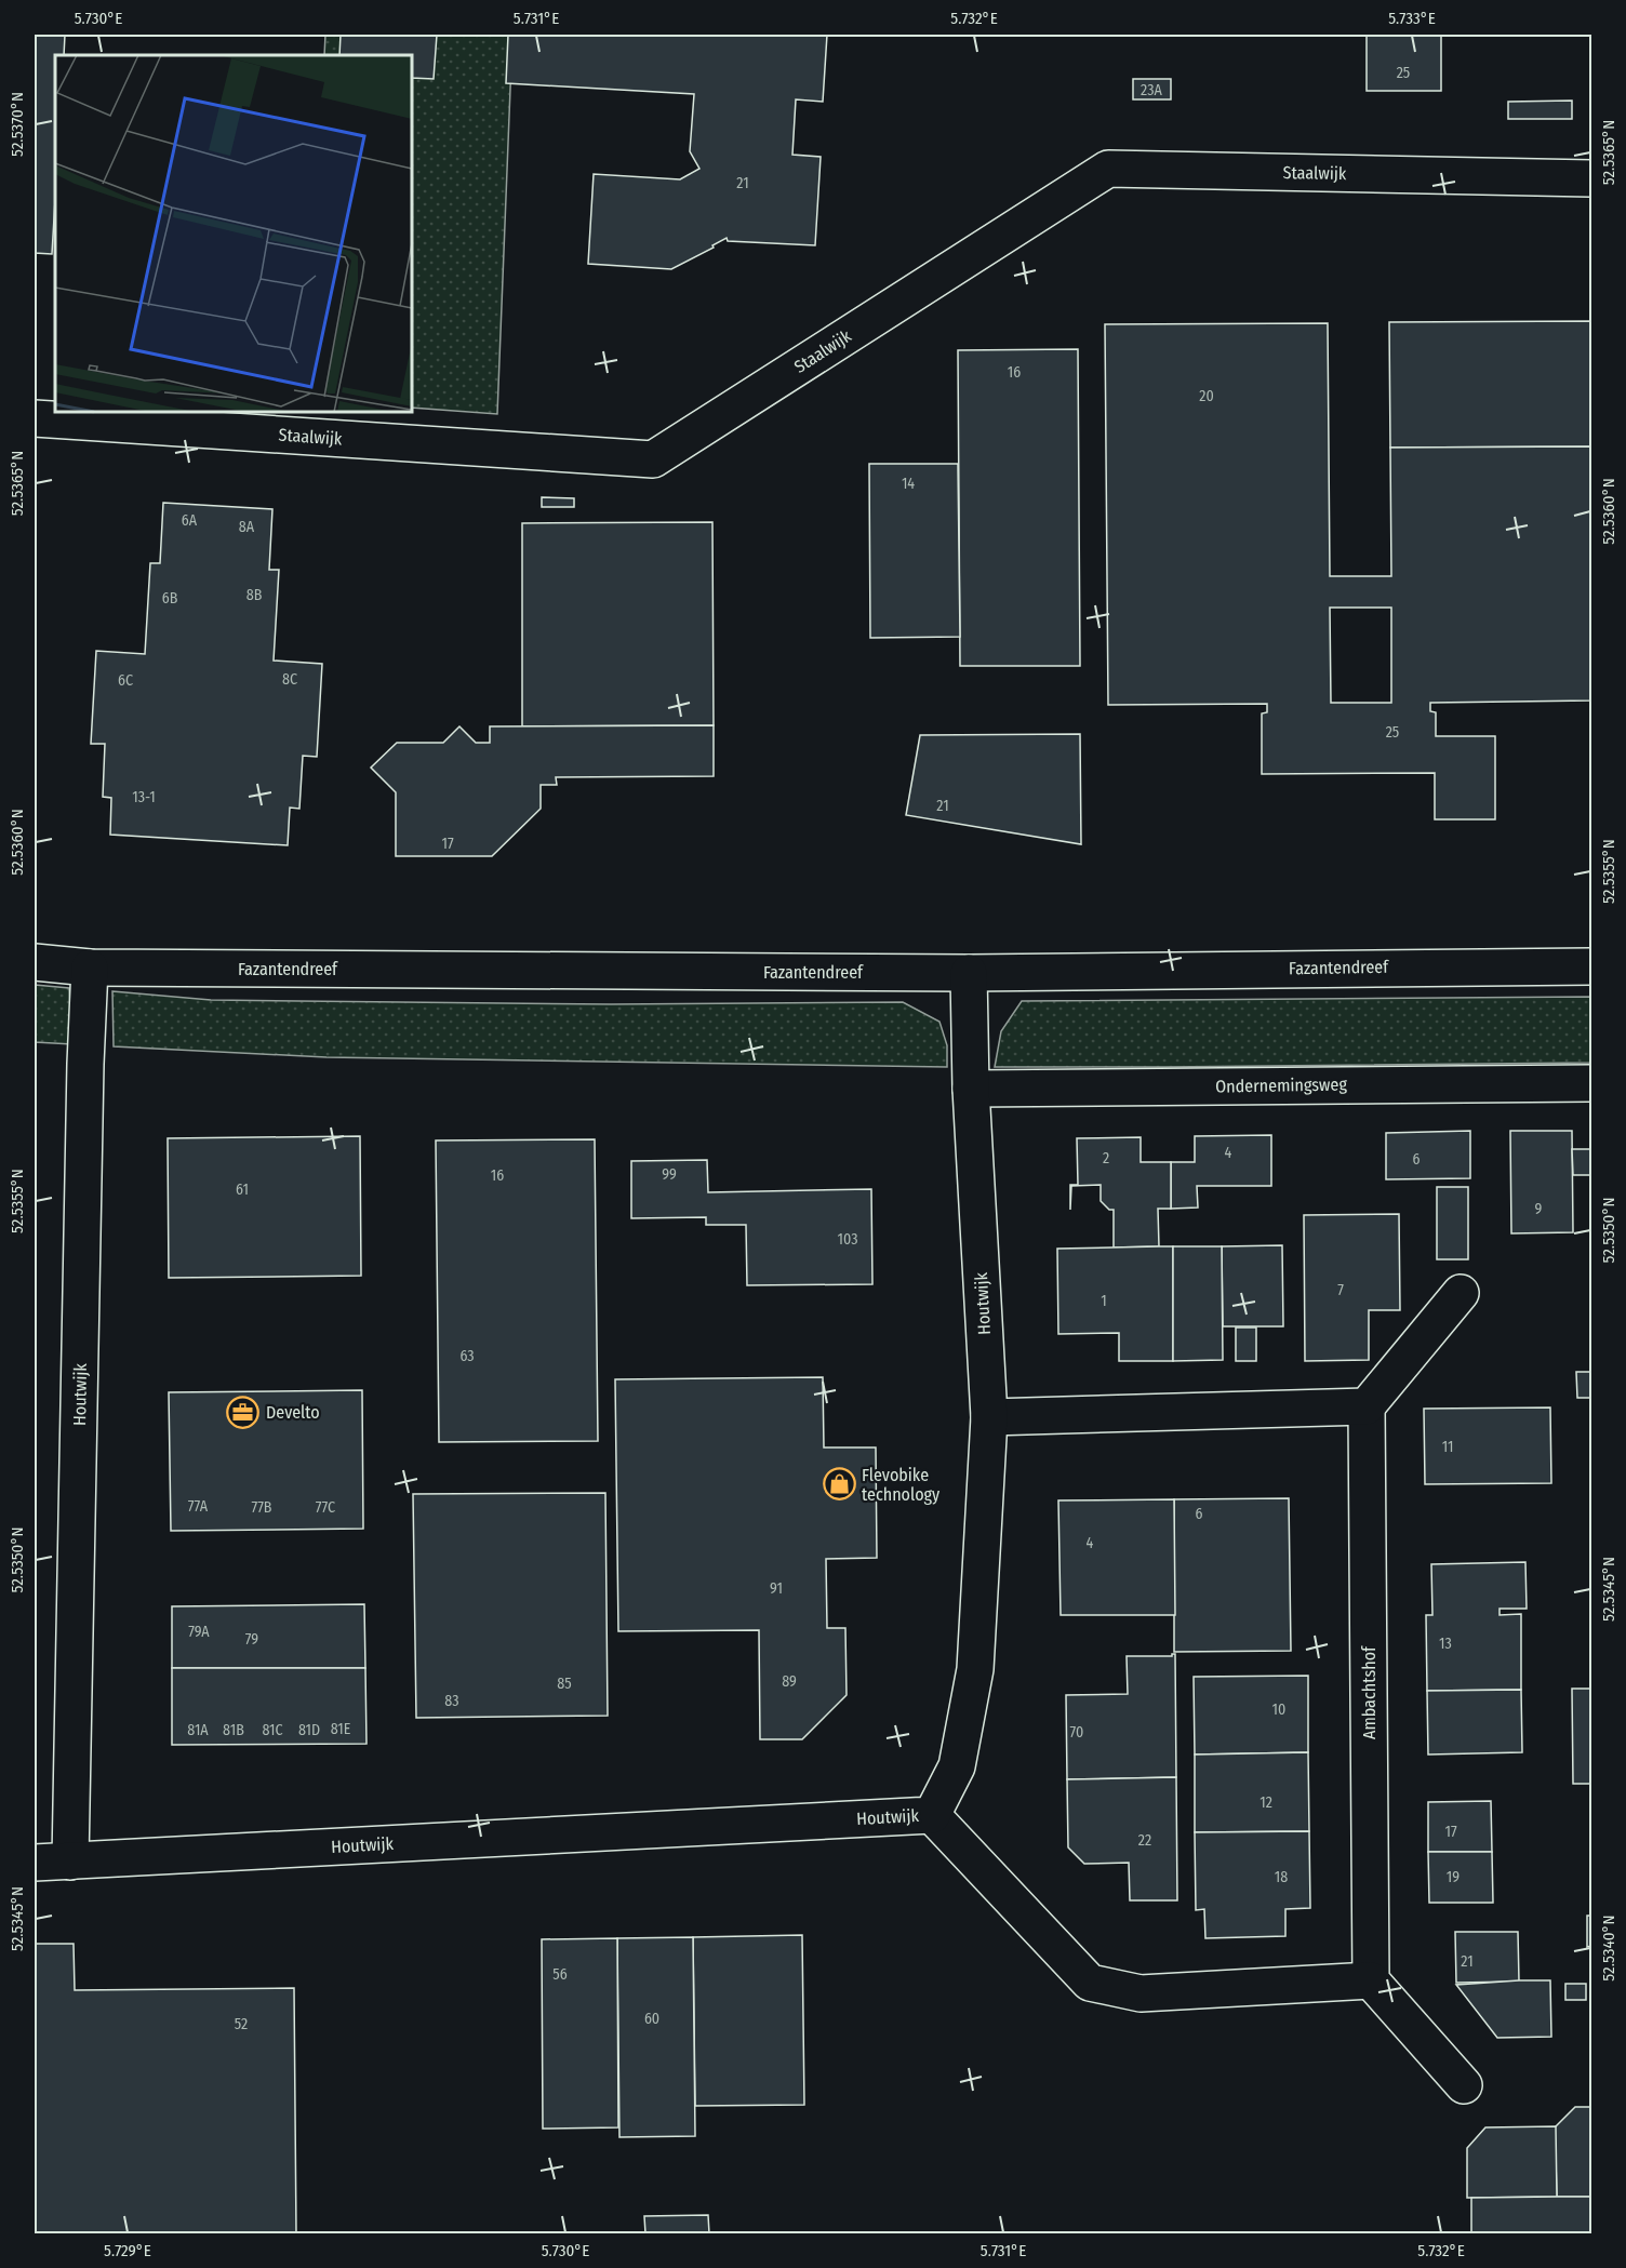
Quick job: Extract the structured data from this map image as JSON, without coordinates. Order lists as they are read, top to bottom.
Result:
{
  "streets": {
    "street": [
      "Staalwijk",
      "Fazantendreef",
      "Ondernemingsweg",
      "Houtwijk",
      "Ambachtshof"
    ]
  },
  "crossings": [
    ["Fazantendreef", "Houtwijk"],
    ["Ondernemingsweg", "Houtwijk"]
  ],
  "places": {
    "office": ["Develto"],
    "shop": ["Flevobike technology"]
  },
  "house_numbers": [
    "25",
    "23A",
    "21",
    "16",
    "20",
    "14",
    "6A",
    "8A",
    "8B",
    "6B",
    "8C",
    "6C",
    "25",
    "13-1",
    "21",
    "17",
    "4",
    "2",
    "6",
    "99",
    "16",
    "61",
    "9",
    "103",
    "7",
    "1",
    "63",
    "11",
    "77A",
    "77B",
    "77C",
    "6",
    "4",
    "91",
    "79A",
    "79",
    "13",
    "89",
    "85",
    "83",
    "10",
    "81E",
    "81A",
    "81B",
    "81C",
    "81D",
    "70",
    "12",
    "17",
    "22",
    "18",
    "19",
    "21",
    "56",
    "60",
    "52"
  ],
  "coordinates": [
    "5.730°E",
    "5.731°E",
    "5.732°E",
    "5.733°E",
    "52.5370°N",
    "52.5365°N",
    "52.5360°N",
    "52.5355°N",
    "52.5350°N",
    "52.5345°N",
    "52.5340°N",
    "5.729°E"
  ]
}
